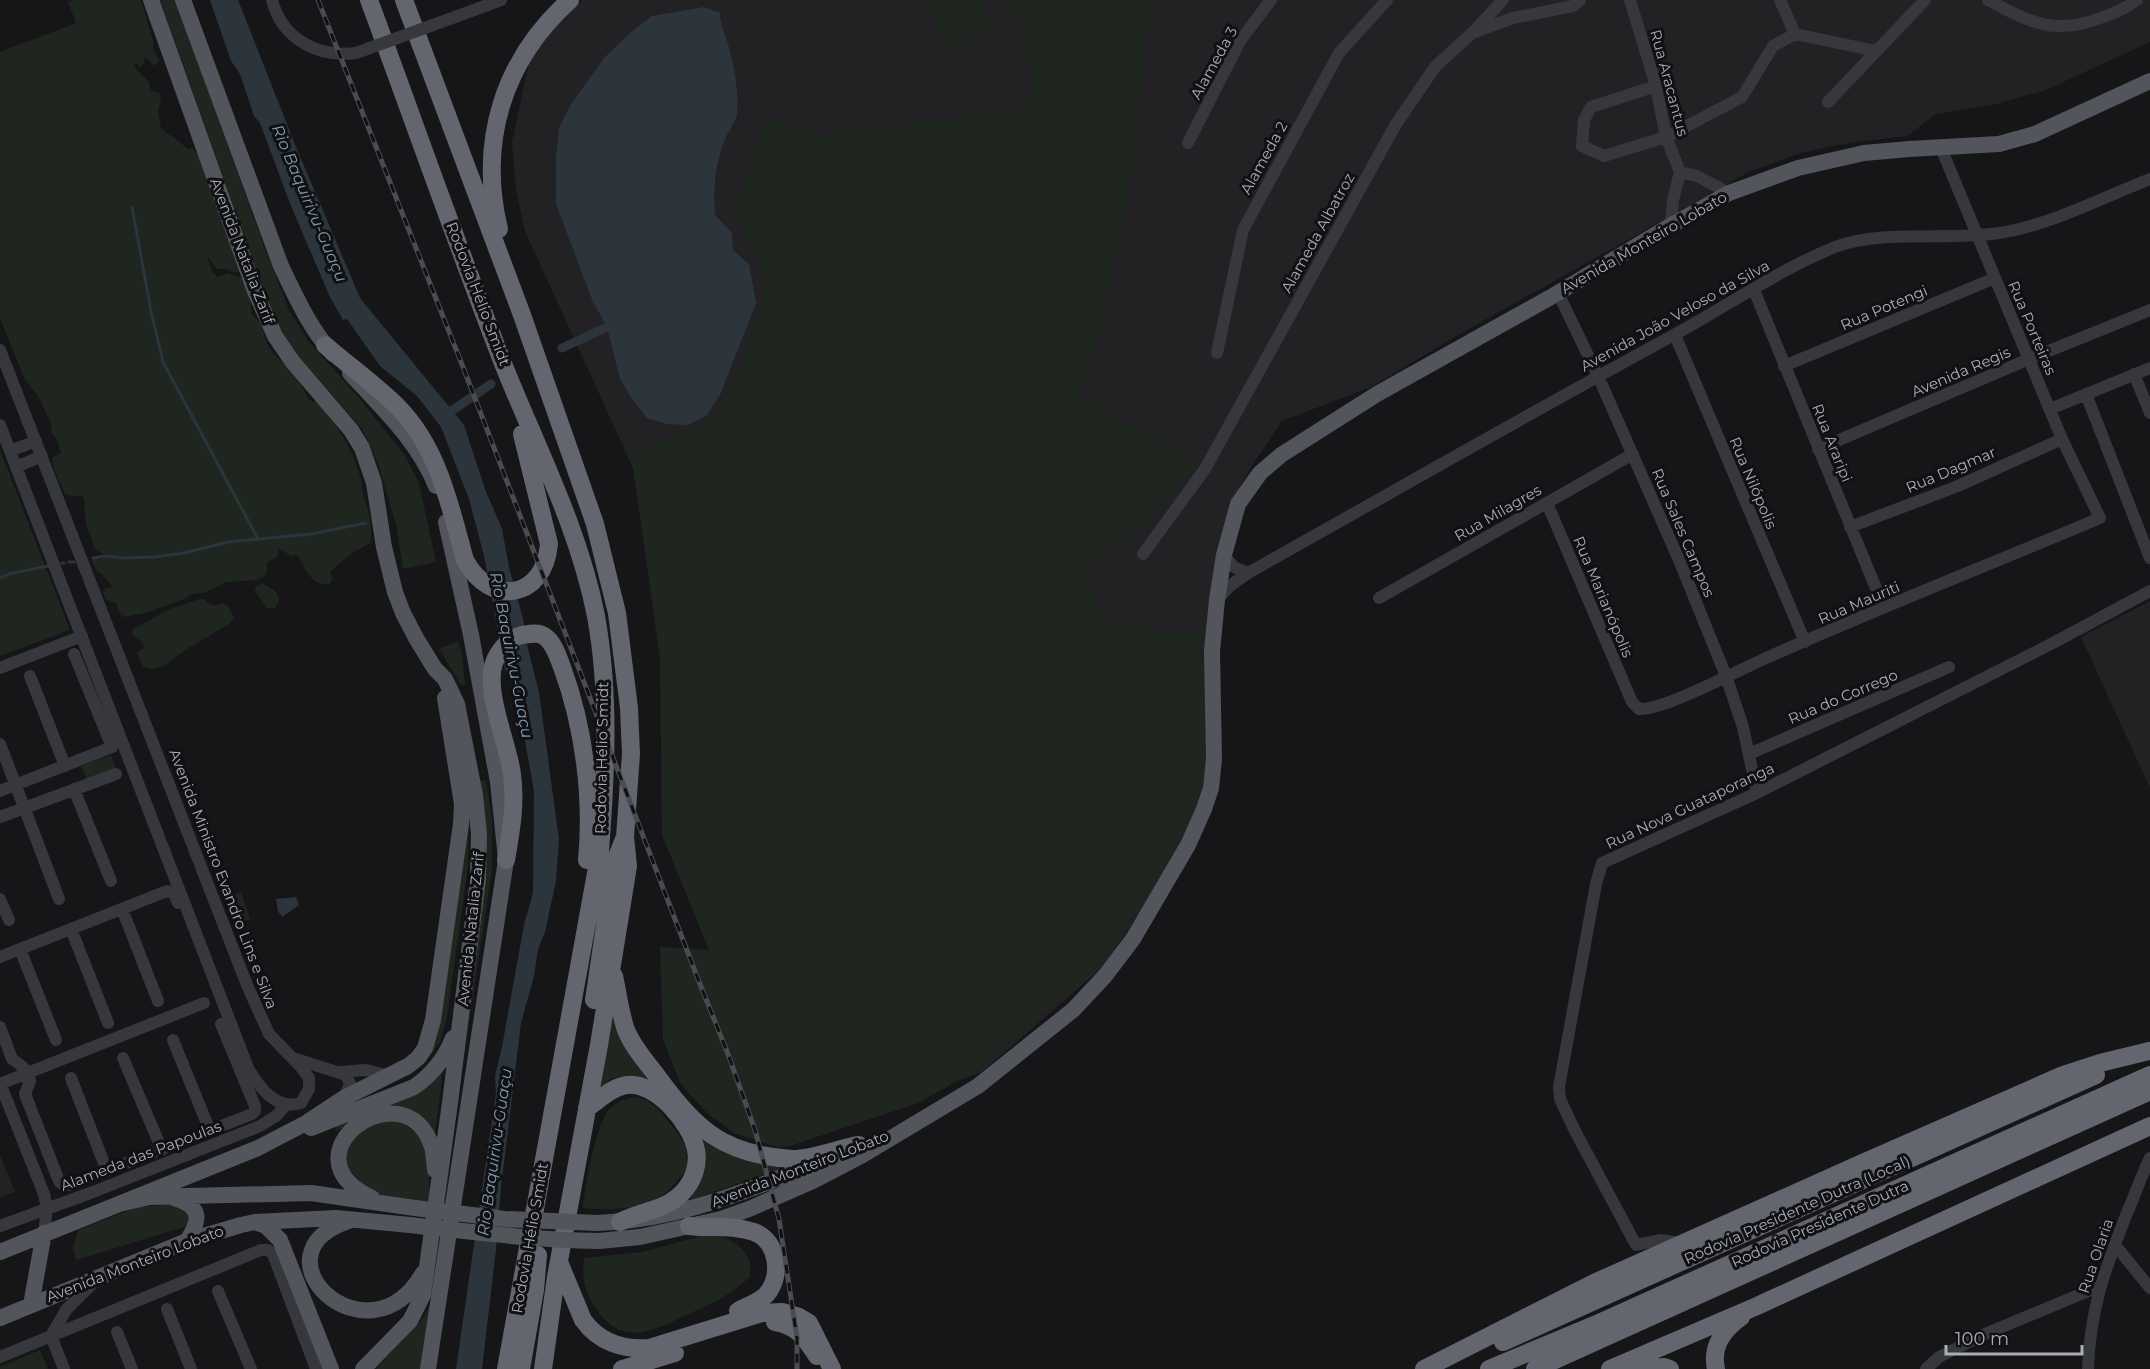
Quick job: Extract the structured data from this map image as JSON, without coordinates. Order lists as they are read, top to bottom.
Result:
{
  "streets": {
    "highway": ["Rodovia Hélio Smidt", "Rodovia Presidente Dutra (Local)", "Rodovia Presidente Dutra"],
    "main road": ["Avenida Monteiro Lobato", "Avenida Natalia Zarif"],
    "street": [
      "Alameda 3",
      "Rua Aracantus",
      "Alameda 2",
      "Alameda Albatroz",
      "Rua Potengi",
      "Avenida João Veloso da Silva",
      "Rua Porteiras",
      "Avenida Regis",
      "Rua Araripi",
      "Rua Dagmar",
      "Rua Nilópolis",
      "Rua Milagres",
      "Rua Sales Campos",
      "Rua Marianópolis",
      "Rua Mauriti",
      "Rua do Corrego",
      "Rua Nova Guataporanga",
      "Avenida Ministro Evandro Lins e Silva",
      "Alameda das Papoulas",
      "Rua Olaria"
    ]
  },
  "crossings": [
    ["Avenida Monteiro Lobato", "Rua Porteiras"],
    ["Avenida Monteiro Lobato", "Rua Sales Campos"],
    ["Rua Potengi", "Rua Porteiras"],
    ["Rua Potengi", "Rua Araripi"],
    ["Avenida João Veloso da Silva", "Rua Porteiras"],
    ["Avenida João Veloso da Silva", "Rua Araripi"],
    ["Avenida João Veloso da Silva", "Rua Nilópolis"],
    ["Avenida João Veloso da Silva", "Rua Sales Campos"],
    ["Rua Porteiras", "Avenida Regis"],
    ["Rua Porteiras", "Rua Dagmar"],
    ["Rua Porteiras", "Rua Mauriti"],
    ["Avenida Regis", "Rua Araripi"],
    ["Rua Araripi", "Rua Dagmar"],
    ["Rua Araripi", "Rua Mauriti"],
    ["Rua Nilópolis", "Rua Mauriti"],
    ["Rua Milagres", "Rua Sales Campos"],
    ["Rua Milagres", "Rua Marianópolis"],
    ["Rua Sales Campos", "Rua Mauriti"],
    ["Rua Sales Campos", "Rua do Corrego"],
    ["Rua Sales Campos", "Rua Nova Guataporanga"],
    ["Rua Marianópolis", "Rua Mauriti"]
  ],
  "water": ["Rio Baquirivu-Guaçu"],
  "scale_bar": "100 m"
}
